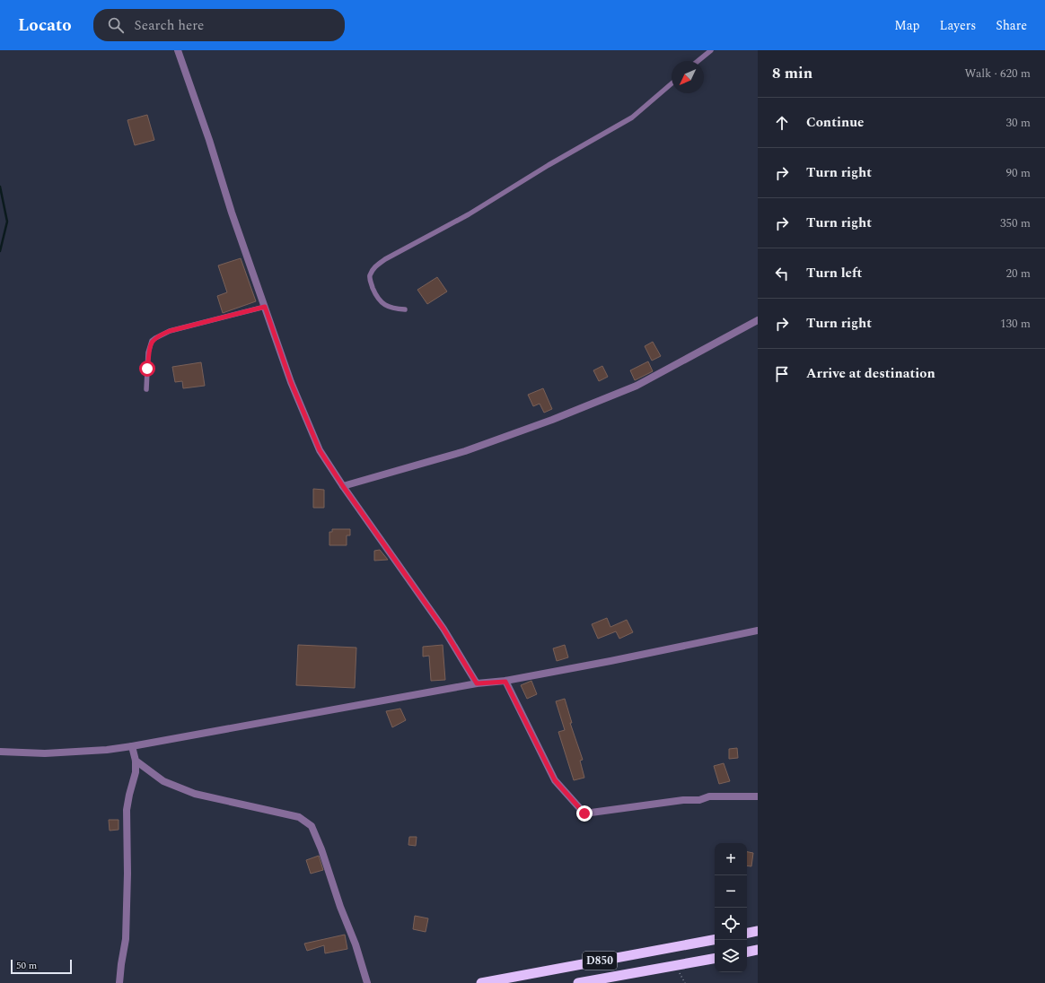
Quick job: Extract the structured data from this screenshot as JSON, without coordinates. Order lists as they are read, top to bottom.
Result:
{
  "streets": {
    "highway": ["D850"]
  },
  "scale_bar": "50 m",
  "north": "bottom left",
  "page": {
    "header": "Locato",
    "search": "Search here",
    "nav": ["Map", "Layers", "Share"],
    "heading": ["8 min", "Walk · 620 m"],
    "list": [
      ["Continue", "30 m"],
      ["Turn right", "90 m"],
      ["Turn right", "350 m"],
      ["Turn left", "20 m"],
      ["Turn right", "130 m"],
      "Arrive at destination"
    ],
    "map_buttons": ["+", "−"],
    "scale": "50 m"
  }
}
